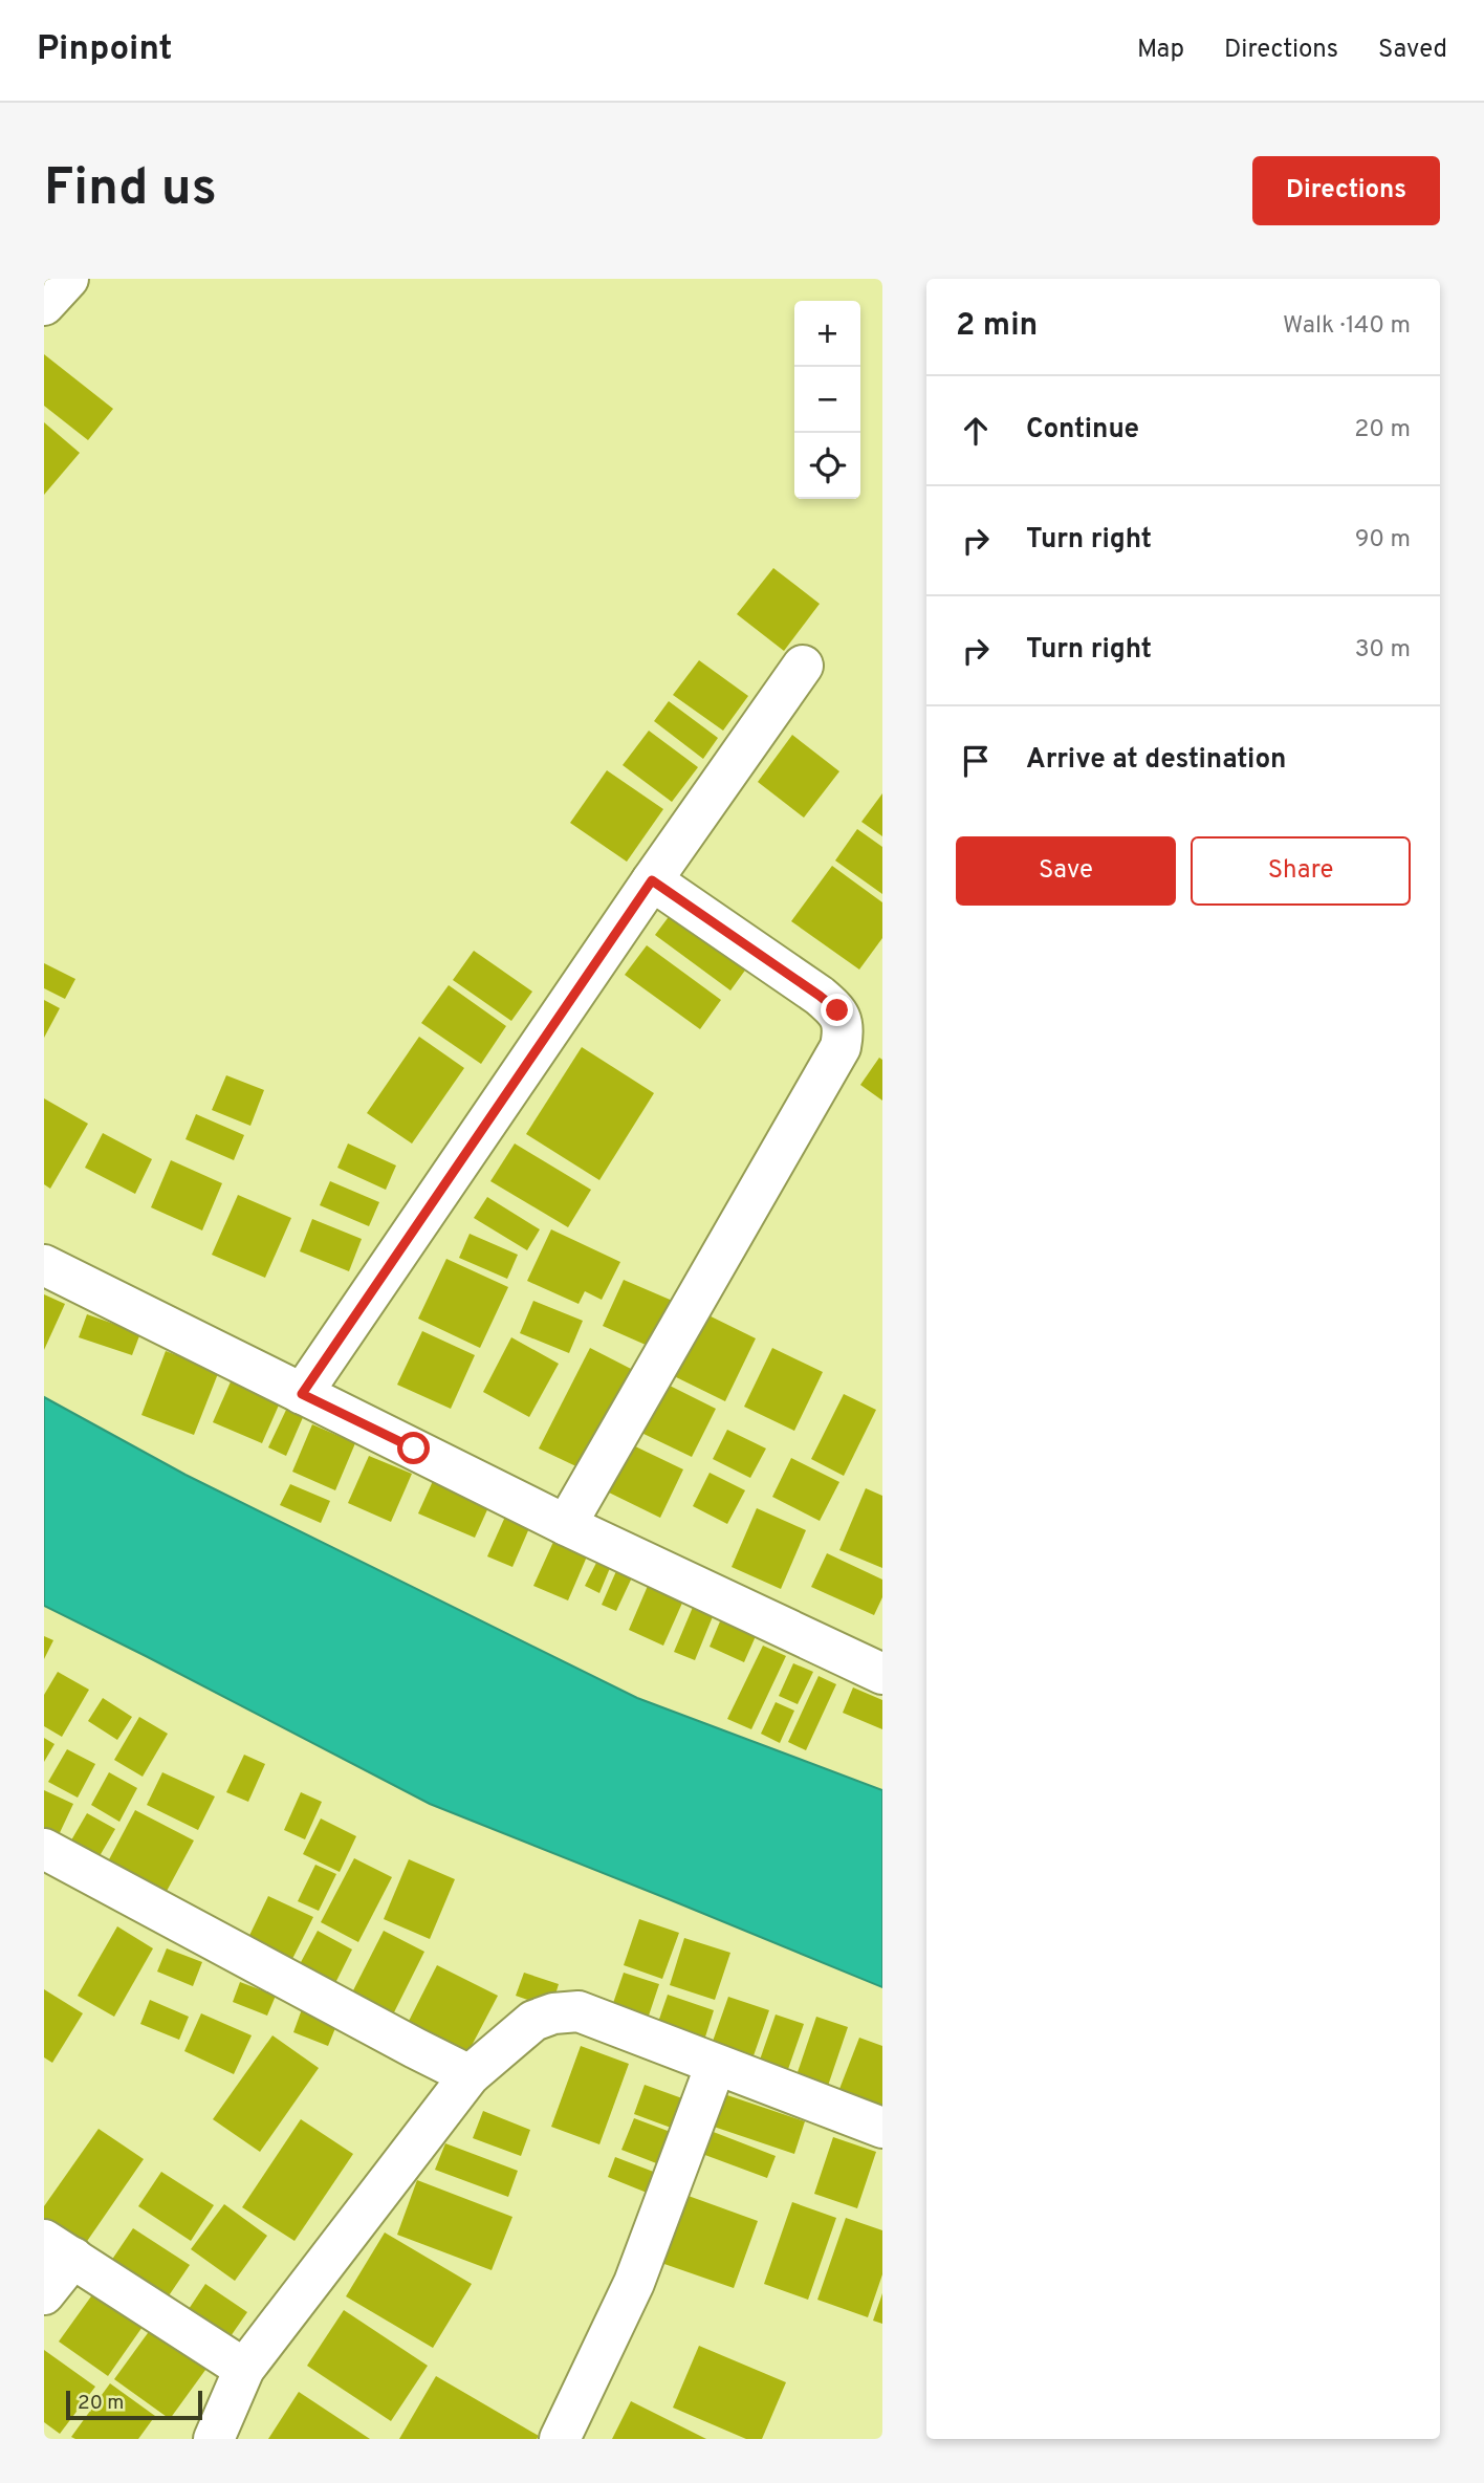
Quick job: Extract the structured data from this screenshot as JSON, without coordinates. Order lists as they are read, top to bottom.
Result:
{
  "scale_bar": "20 m",
  "page": {
    "header": "Pinpoint",
    "nav": ["Map", "Directions", "Saved"],
    "buttons": [
      "Directions",
      ["Save", "Share"]
    ],
    "title": "Find us",
    "heading": ["2 min", "Walk · 140 m"],
    "map_buttons": ["+", "−"],
    "list": [
      ["Continue", "20 m"],
      ["Turn right", "90 m"],
      ["Turn right", "30 m"],
      "Arrive at destination"
    ],
    "scale": "20 m"
  }
}
